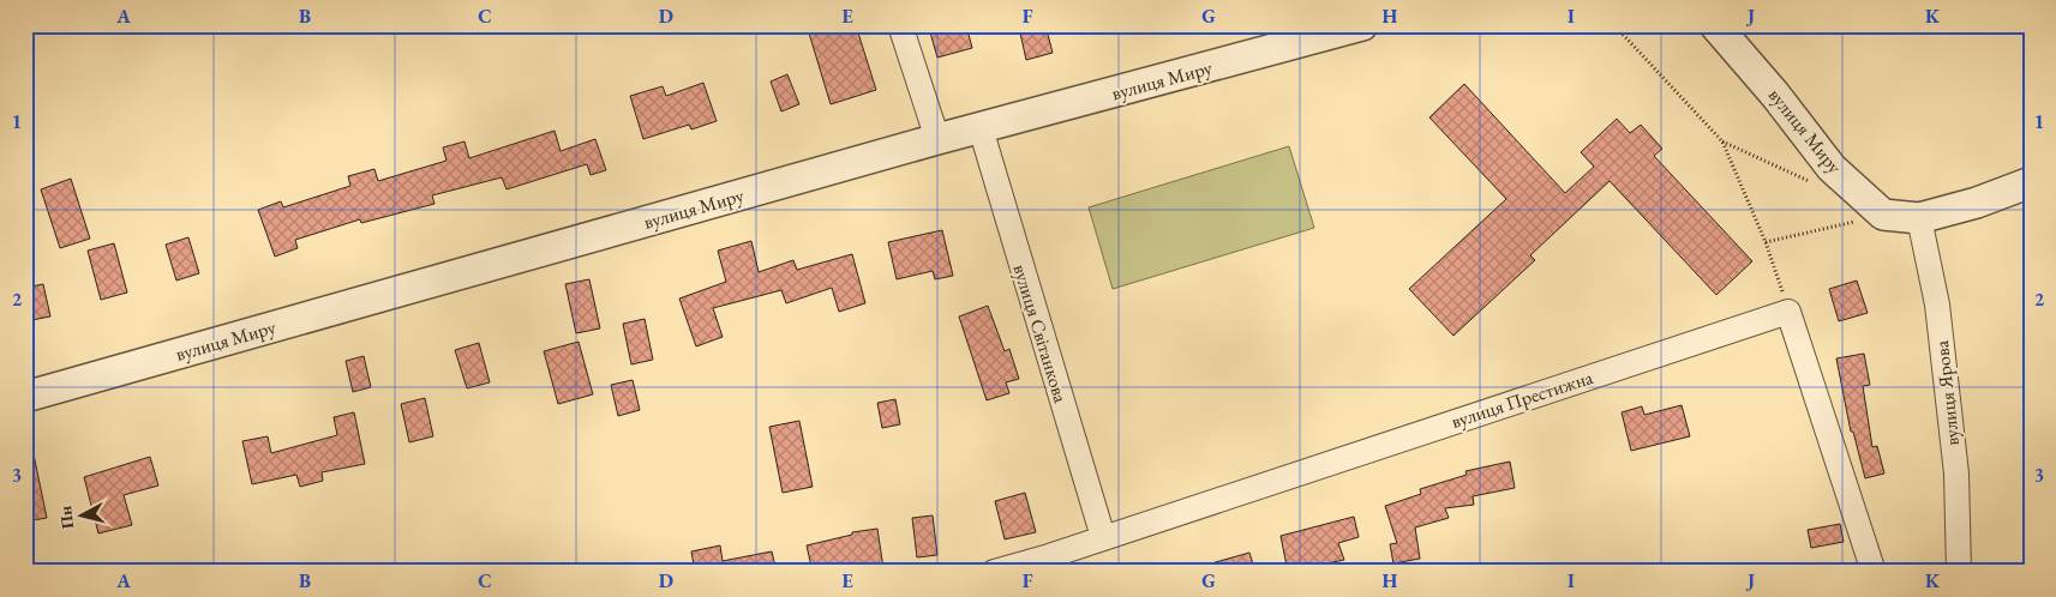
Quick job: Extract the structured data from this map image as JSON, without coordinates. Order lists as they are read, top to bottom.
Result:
{
  "streets": {
    "street": [
      "вулиця Миру",
      "вулиця Світанкова",
      "вулиця Ярова",
      "вулиця Престижна"
    ]
  },
  "crossings": [
    ["вулиця Миру", "вулиця Світанкова"],
    ["вулиця Світанкова", "вулиця Престижна"]
  ],
  "north": "left",
  "grid": {
    "columns": [
      "A",
      "B",
      "C",
      "D",
      "E",
      "F",
      "G",
      "H",
      "I",
      "J",
      "K"
    ],
    "rows": ["1", "2", "3"]
  }
}
